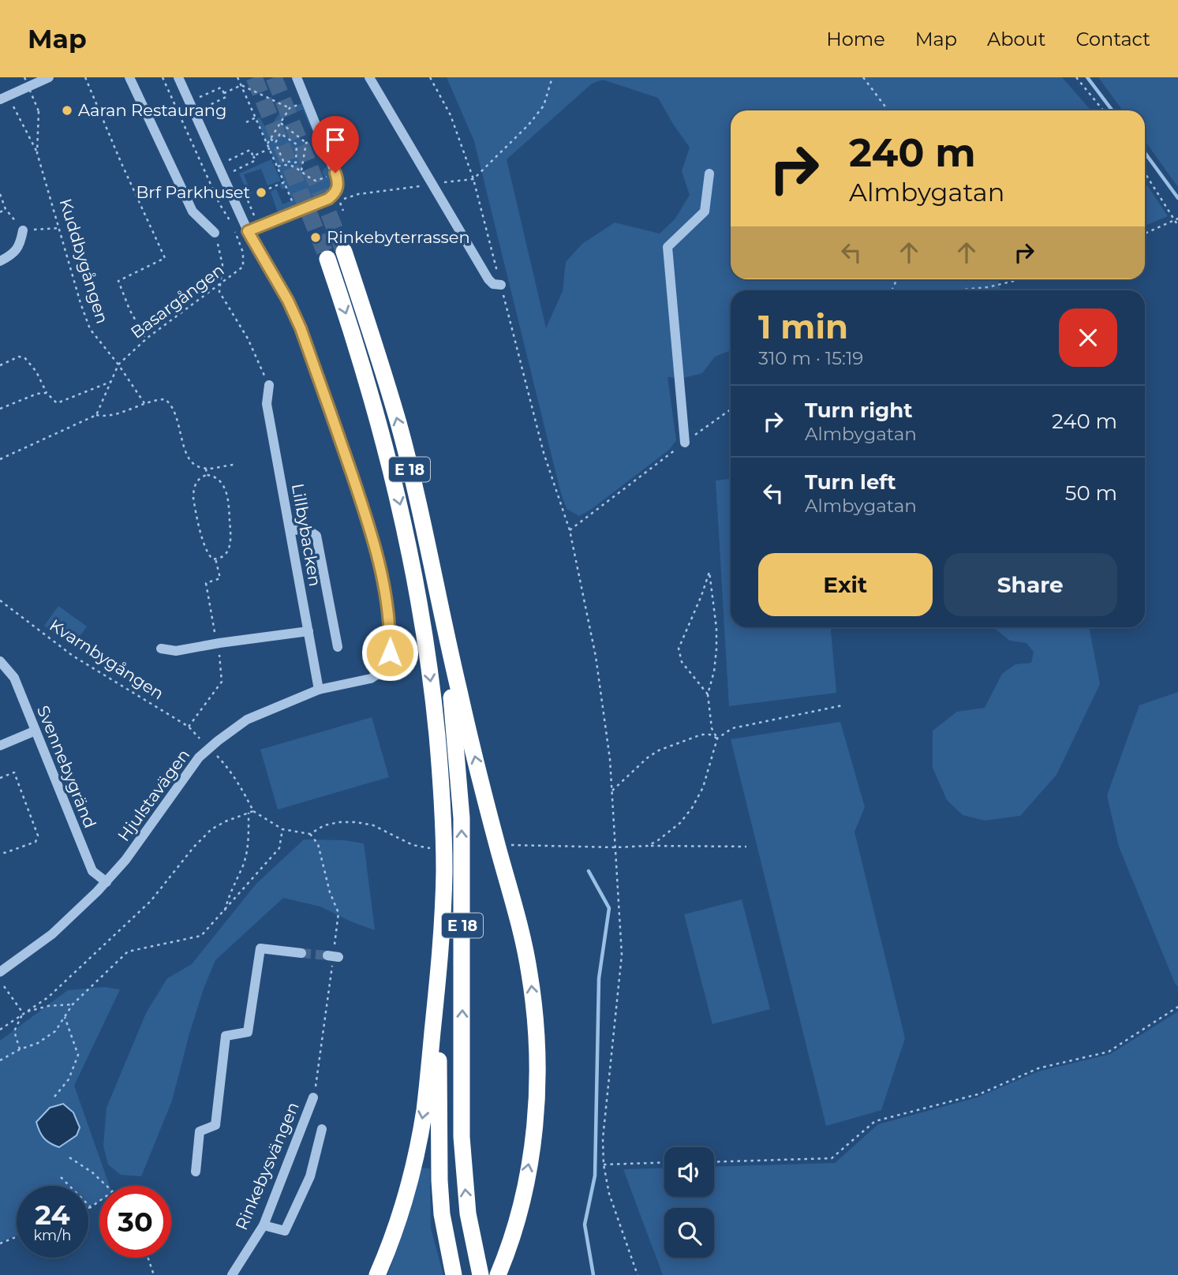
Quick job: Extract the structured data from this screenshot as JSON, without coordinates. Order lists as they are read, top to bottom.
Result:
{
  "streets": {
    "highway": ["E 18"],
    "street": [
      "Lillbybacken",
      "Svennebygränd",
      "Hjulstavägen",
      "Rinkebysvängen"
    ],
    "path": ["Kuddbygången", "Basargången", "Kvarnbygången"]
  },
  "crossings": [
    ["Kuddbygången", "Basargången"],
    ["Lillbybacken", "Hjulstavägen"],
    ["Svennebygränd", "Hjulstavägen"]
  ],
  "places": ["Aaran Restaurang", "Brf Parkhuset", "Rinkebyterrassen"],
  "page": {
    "header": "Map",
    "nav": [
      "Home",
      "Map",
      "About",
      "Contact"
    ],
    "turn": ["240 m", "Almbygatan"],
    "heading": ["1 min", "310 m · 15:19"],
    "list": [
      {
        "name": "Turn right",
        "note": "Almbygatan",
        "value": "240 m"
      },
      {
        "name": "Turn left",
        "note": "Almbygatan",
        "value": "50 m"
      }
    ],
    "buttons": ["Exit", "Share"],
    "speed": "24 km/h",
    "limit": "30"
  }
}
